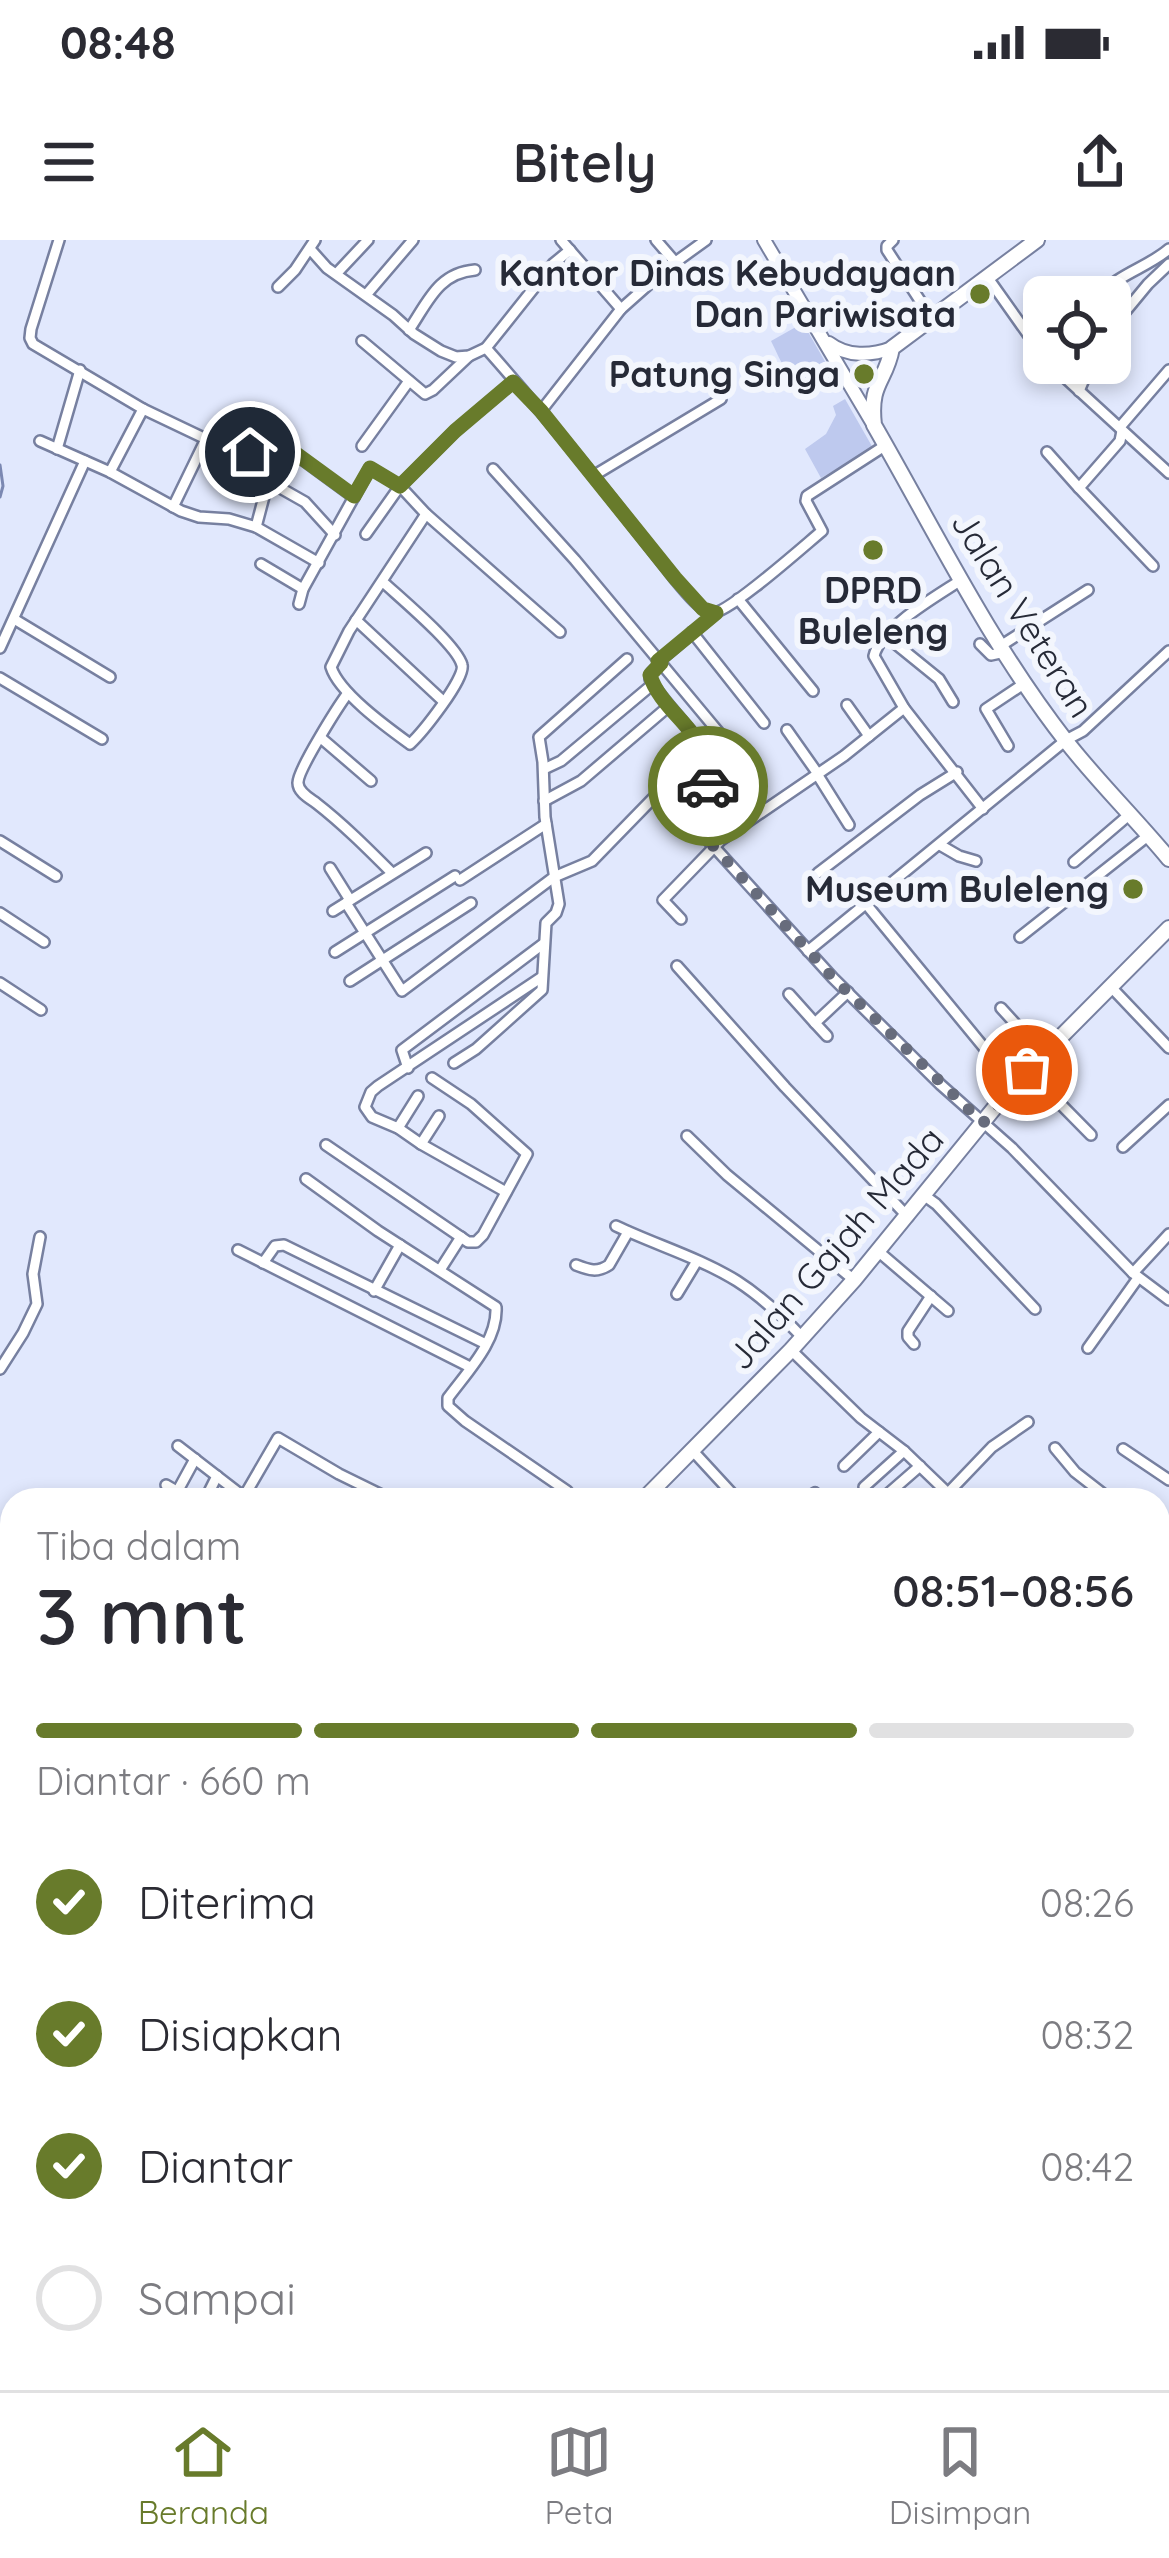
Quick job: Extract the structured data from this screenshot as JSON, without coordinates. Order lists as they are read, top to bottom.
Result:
{
  "streets": {
    "highway": ["Jalan Veteran", "Jalan Gajah Mada"]
  },
  "places": [
    "Kantor Dinas Kebudayaan Dan Pariwisata",
    "Patung Singa",
    "DPRD Buleleng",
    "Museum Buleleng"
  ],
  "page": {
    "status": "08:48",
    "header": "Bitely",
    "heading": ["3 mnt", "Tiba dalam", "08:51–08:56"],
    "bar": "Diantar · 660 m",
    "list": [
      ["Diterima", "08:26"],
      ["Disiapkan", "08:32"],
      ["Diantar", "08:42"],
      "Sampai"
    ],
    "tabs": ["Beranda", "Peta", "Disimpan"]
  }
}
